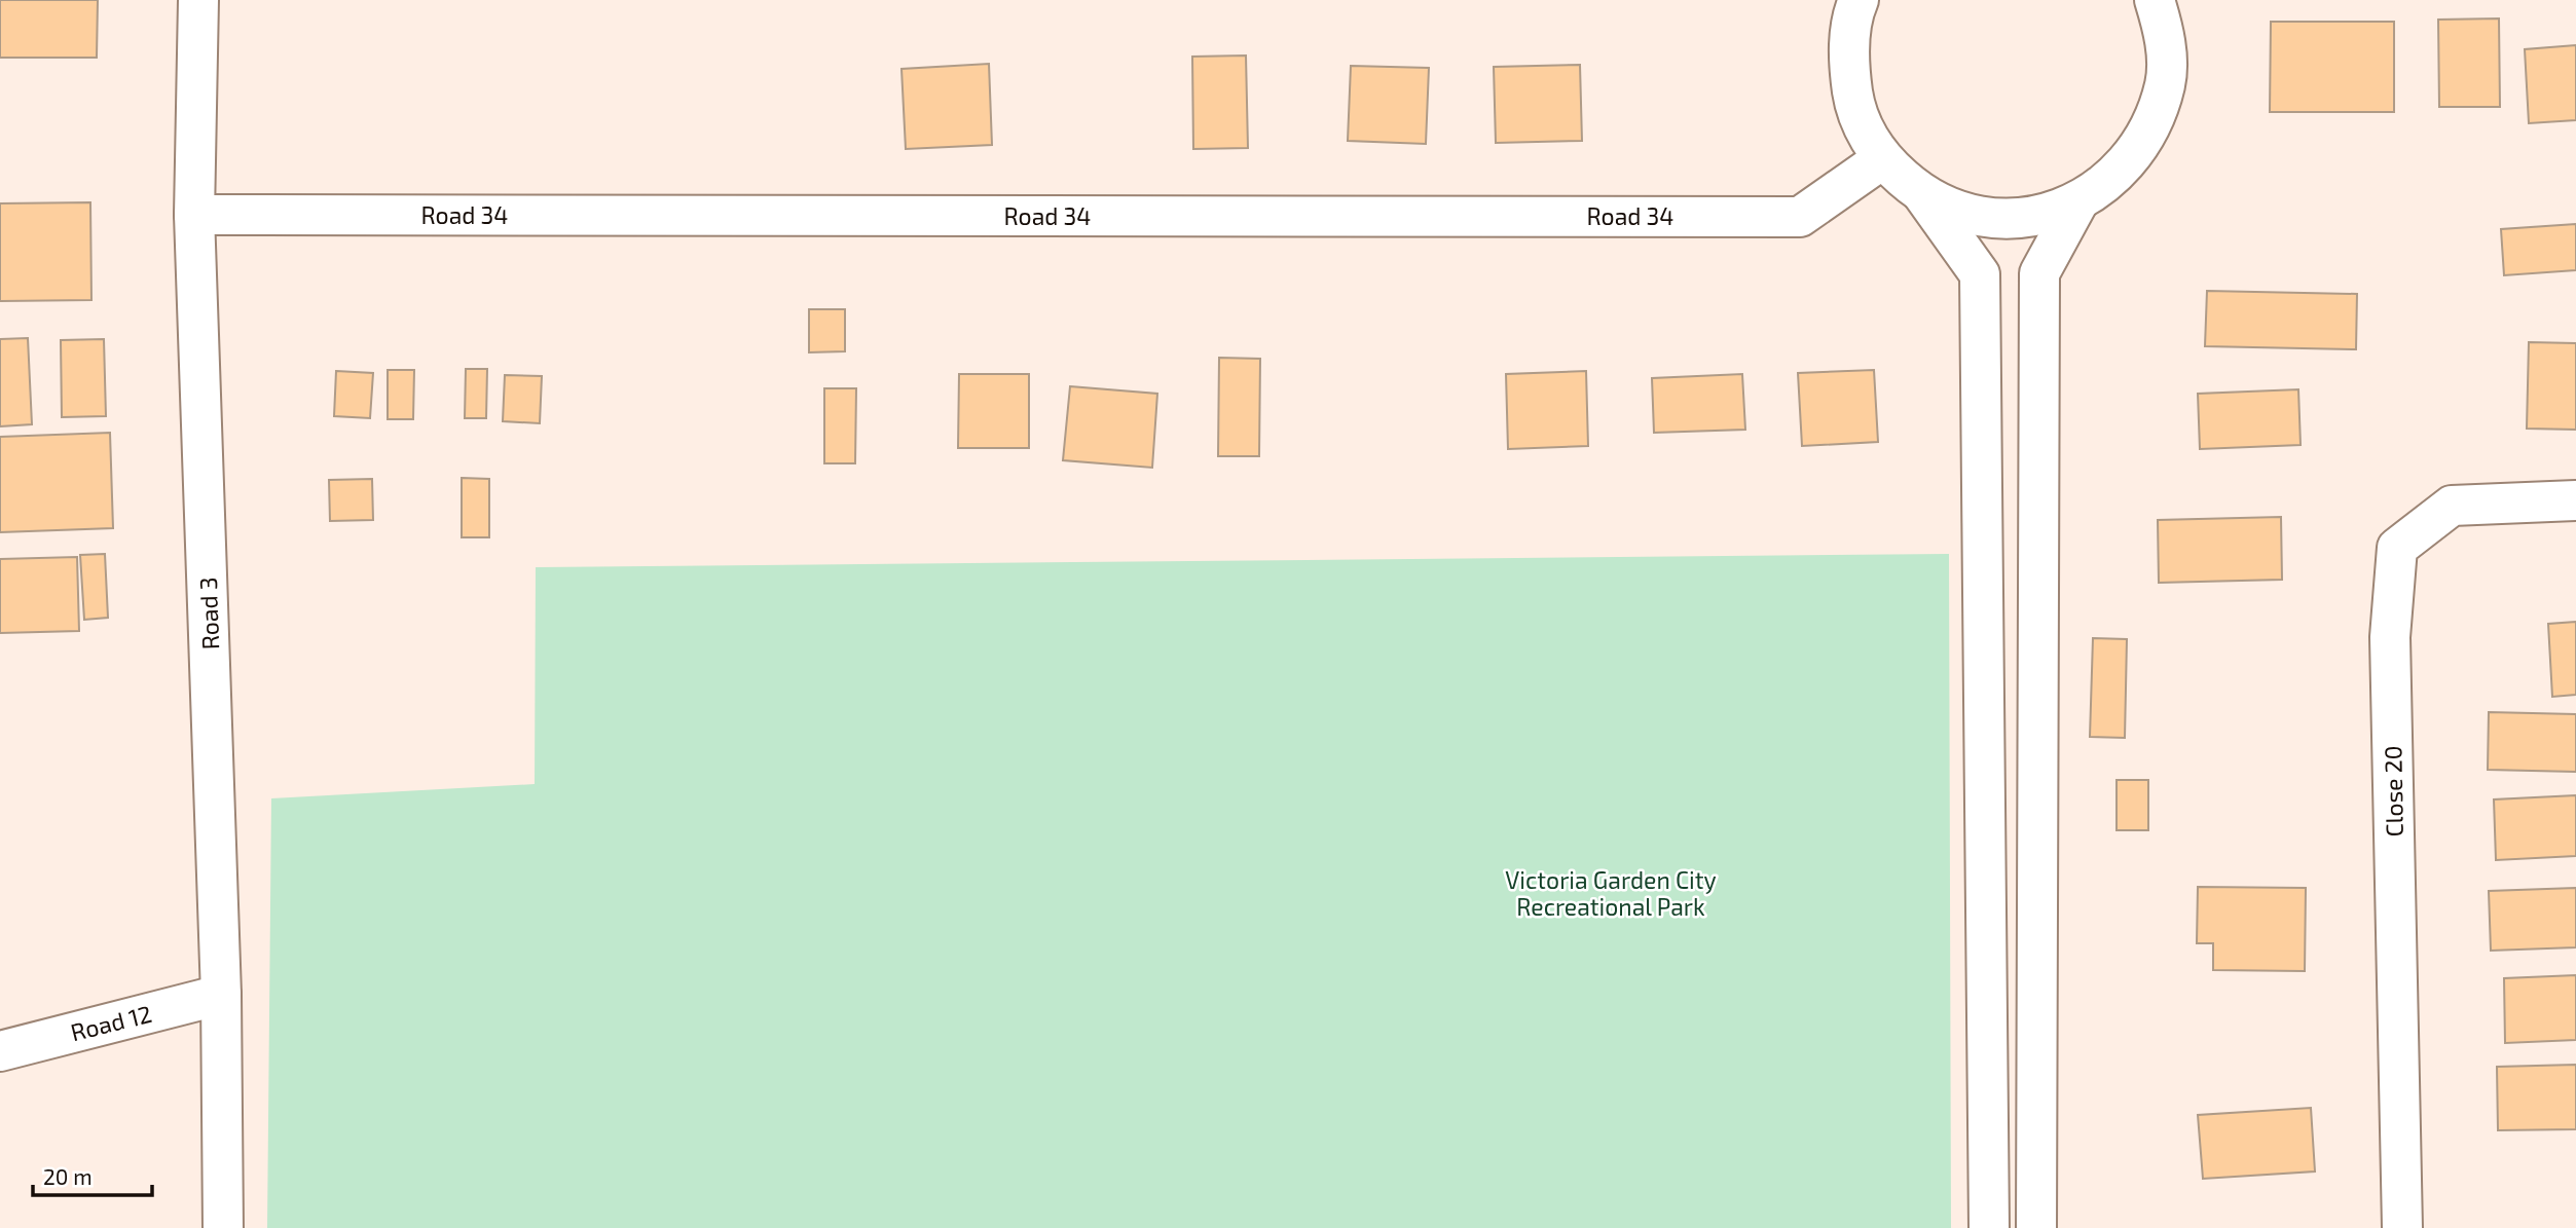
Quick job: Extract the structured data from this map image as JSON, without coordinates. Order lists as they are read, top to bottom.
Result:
{
  "streets": {
    "street": [
      "Road 34",
      "Road 3",
      "Close 20",
      "Road 12"
    ]
  },
  "crossings": [
    ["Road 34", "Road 3"],
    ["Road 3", "Road 12"]
  ],
  "parks": ["Victoria Garden City Recreational Park"],
  "scale_bar": "20 m"
}
